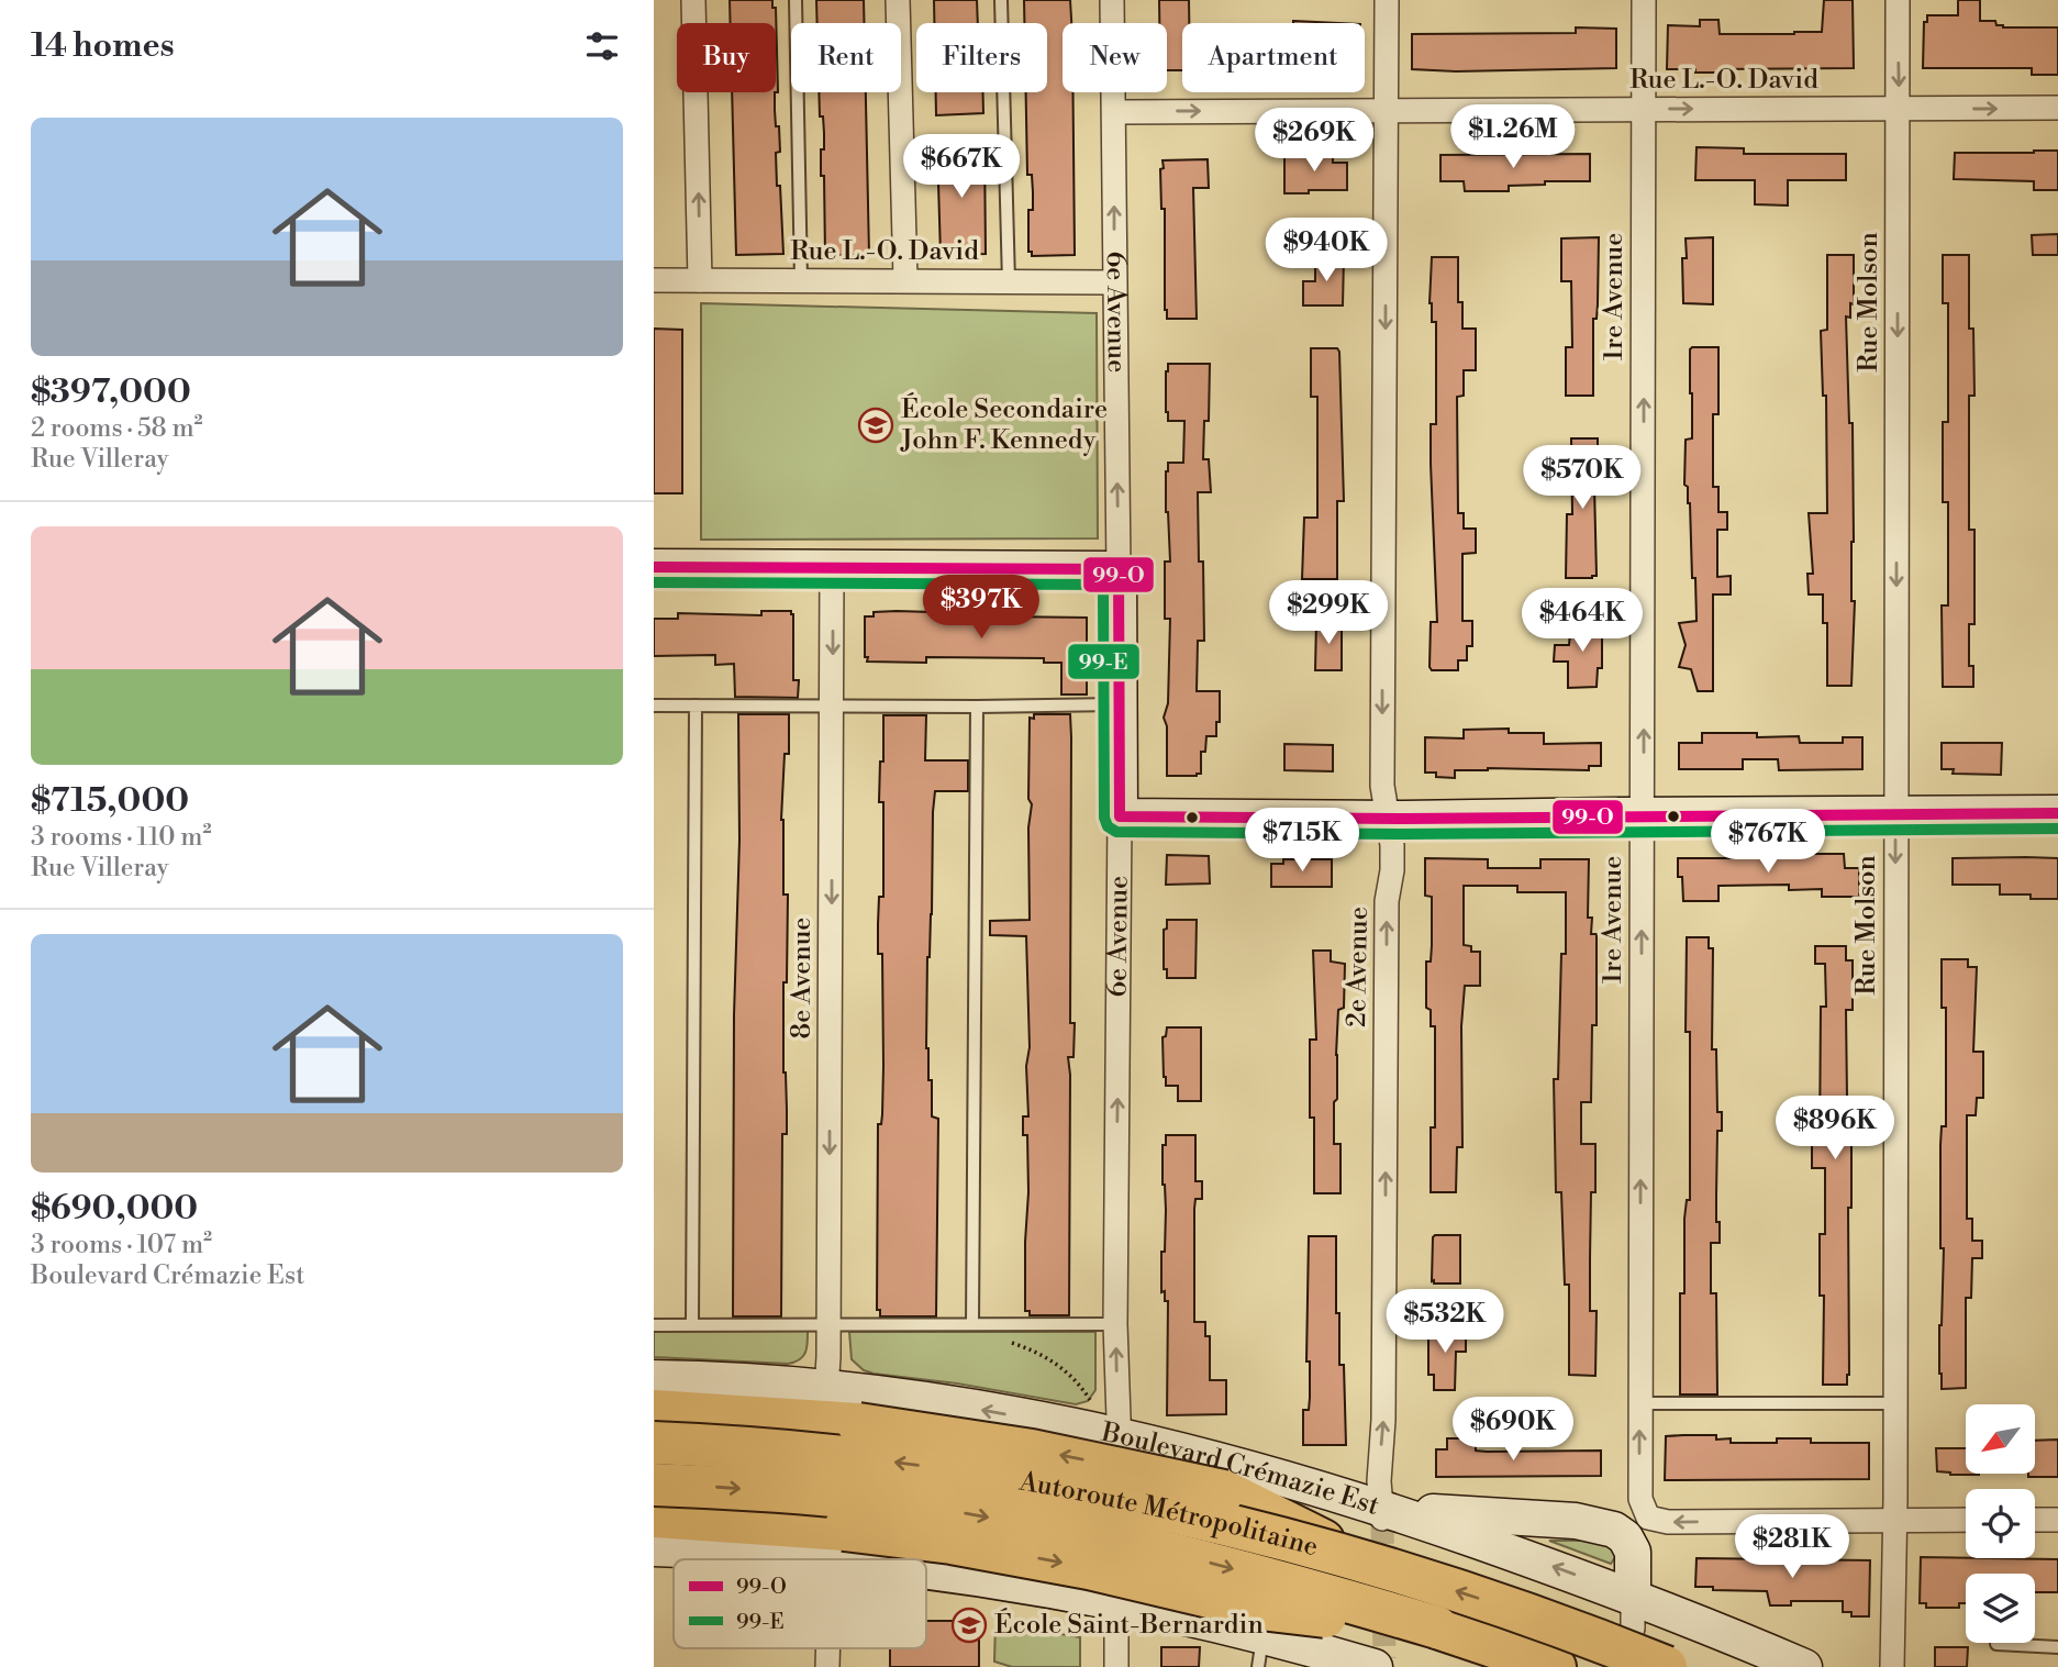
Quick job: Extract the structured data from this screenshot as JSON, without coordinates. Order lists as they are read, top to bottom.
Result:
{
  "streets": {
    "highway": ["Autoroute Métropolitaine"],
    "main road": ["6e Avenue", "Boulevard Crémazie Est"],
    "street": [
      "Rue L.-O. David",
      "1re Avenue",
      "Rue Molson",
      "2e Avenue",
      "8e Avenue"
    ]
  },
  "crossings": [
    ["Rue L.-O. David", "1re Avenue"],
    ["Rue L.-O. David", "Rue Molson"],
    ["Rue L.-O. David", "6e Avenue"],
    ["Rue L.-O. David", "2e Avenue"],
    ["1re Avenue", "Rue Molson"],
    ["6e Avenue", "Boulevard Crémazie Est"],
    ["2e Avenue", "Boulevard Crémazie Est"],
    ["8e Avenue", "Boulevard Crémazie Est"]
  ],
  "one_way": [
    "Rue L.-O. David",
    "1re Avenue",
    "Rue Molson",
    "6e Avenue",
    "8e Avenue"
  ],
  "places": {
    "school or university": ["École Secondaire John F. Kennedy", "École Saint-Bernardin"]
  },
  "lines": ["transit line 99-O", "transit line 99-E"],
  "legend": ["99-O", "99-E"],
  "north": "bottom left",
  "page": {
    "heading": "14 homes",
    "chip": [
      "Buy",
      "Rent",
      "Filters",
      "New",
      "Apartment"
    ],
    "list": [
      {
        "name": "$397,000",
        "note": "2 rooms · 58 m² · Rue Villeray"
      },
      {
        "name": "$715,000",
        "note": "3 rooms · 110 m² · Rue Villeray"
      },
      {
        "name": "$690,000",
        "note": "3 rooms · 107 m² · Boulevard Crémazie Est"
      }
    ],
    "price": [
      "$1.26M",
      "$269K",
      "$667K",
      "$940K",
      "$570K",
      "$397K",
      "$299K",
      "$464K",
      "$715K",
      "$767K",
      "$896K",
      "$532K",
      "$690K",
      "$281K"
    ]
  }
}
